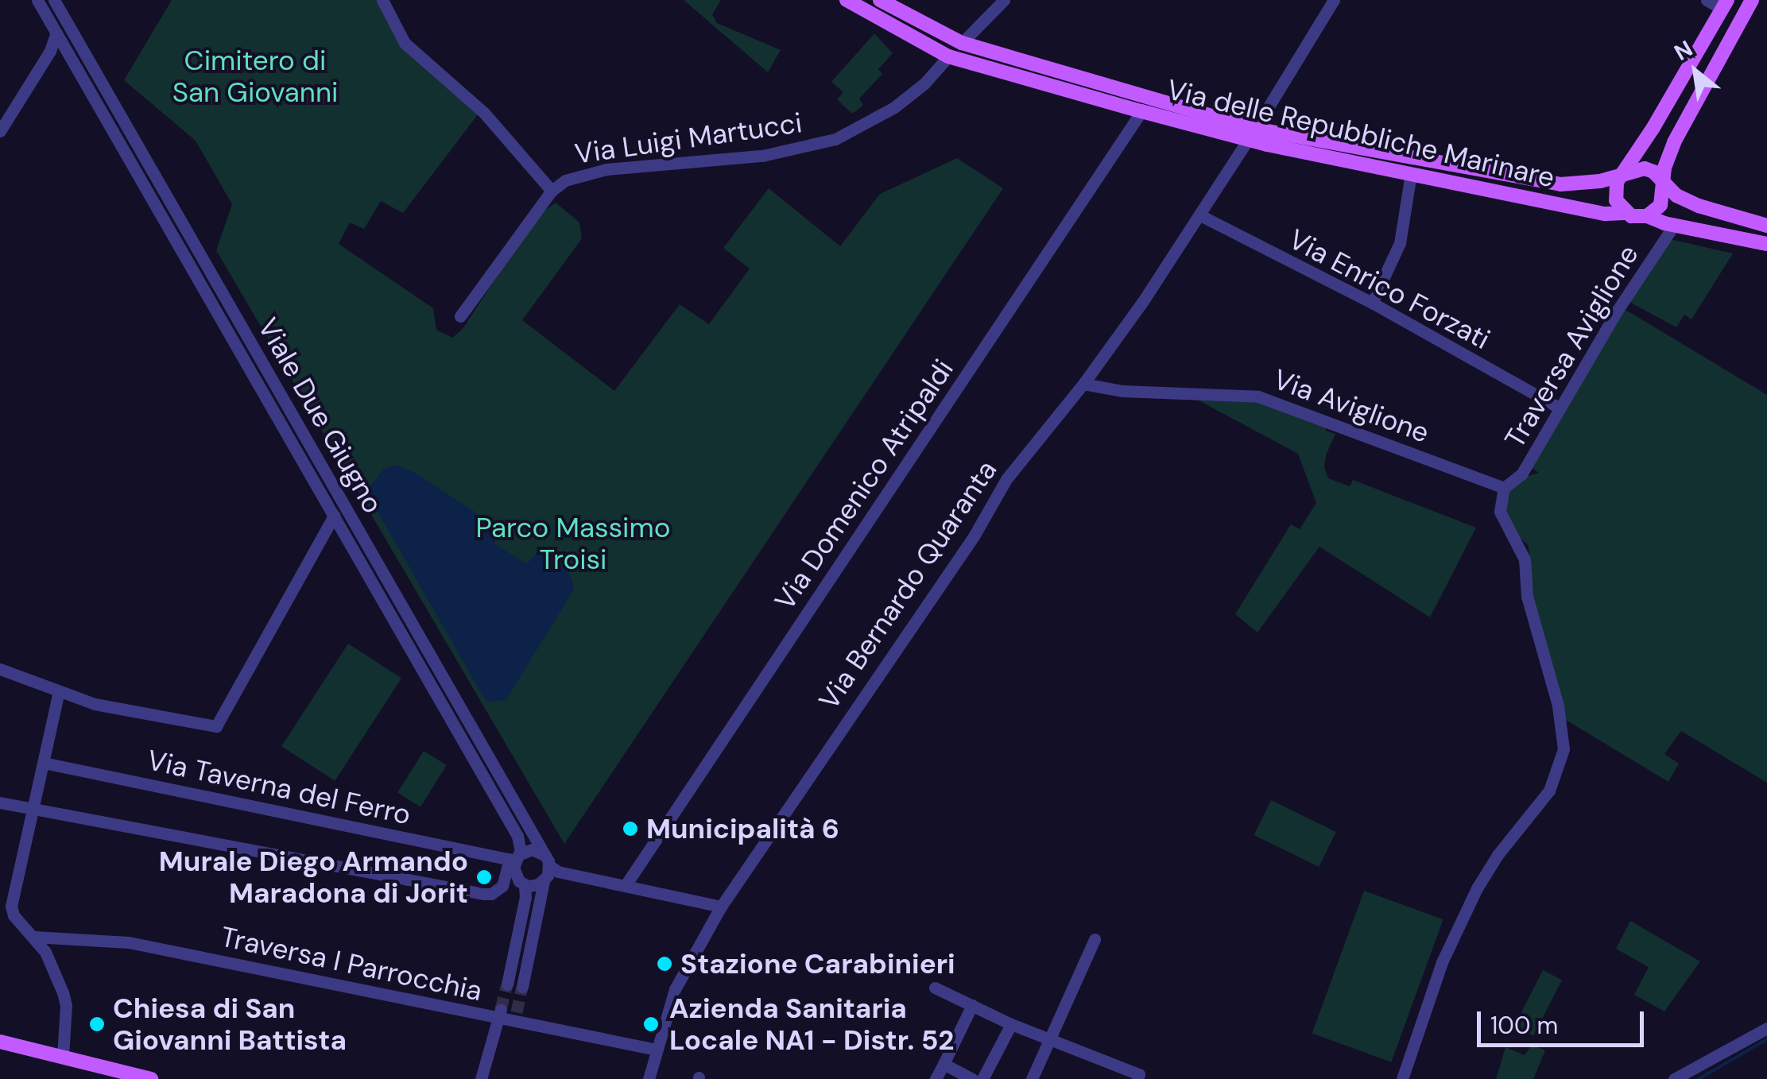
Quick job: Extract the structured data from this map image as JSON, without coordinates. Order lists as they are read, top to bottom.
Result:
{
  "streets": {
    "main road": ["Via delle Repubbliche Marinare"],
    "street": [
      "Via Luigi Martucci",
      "Via Enrico Forzati",
      "Traversa Aviglione",
      "Via Aviglione",
      "Viale Due Giugno",
      "Via Domenico Atripaldi",
      "Via Bernardo Quaranta",
      "Via Taverna del Ferro",
      "Traversa I Parrocchia"
    ]
  },
  "crossings": [
    ["Via delle Repubbliche Marinare", "Via Luigi Martucci"],
    ["Via delle Repubbliche Marinare", "Via Domenico Atripaldi"],
    ["Via delle Repubbliche Marinare", "Via Bernardo Quaranta"],
    ["Via Enrico Forzati", "Via Bernardo Quaranta"],
    ["Traversa Aviglione", "Via Aviglione"],
    ["Via Aviglione", "Via Bernardo Quaranta"],
    ["Viale Due Giugno", "Via Taverna del Ferro"],
    ["Via Bernardo Quaranta", "Traversa I Parrocchia"]
  ],
  "parks": ["Cimitero di San Giovanni", "Parco Massimo Troisi"],
  "places": [
    "Municipalità 6",
    "Murale Diego Armando Maradona di Jorit",
    "Stazione Carabinieri",
    "Chiesa di San Giovanni Battista",
    "Azienda Sanitaria Locale NA1 - Distr. 52"
  ],
  "scale_bar": "100 m",
  "north": "top left"
}
